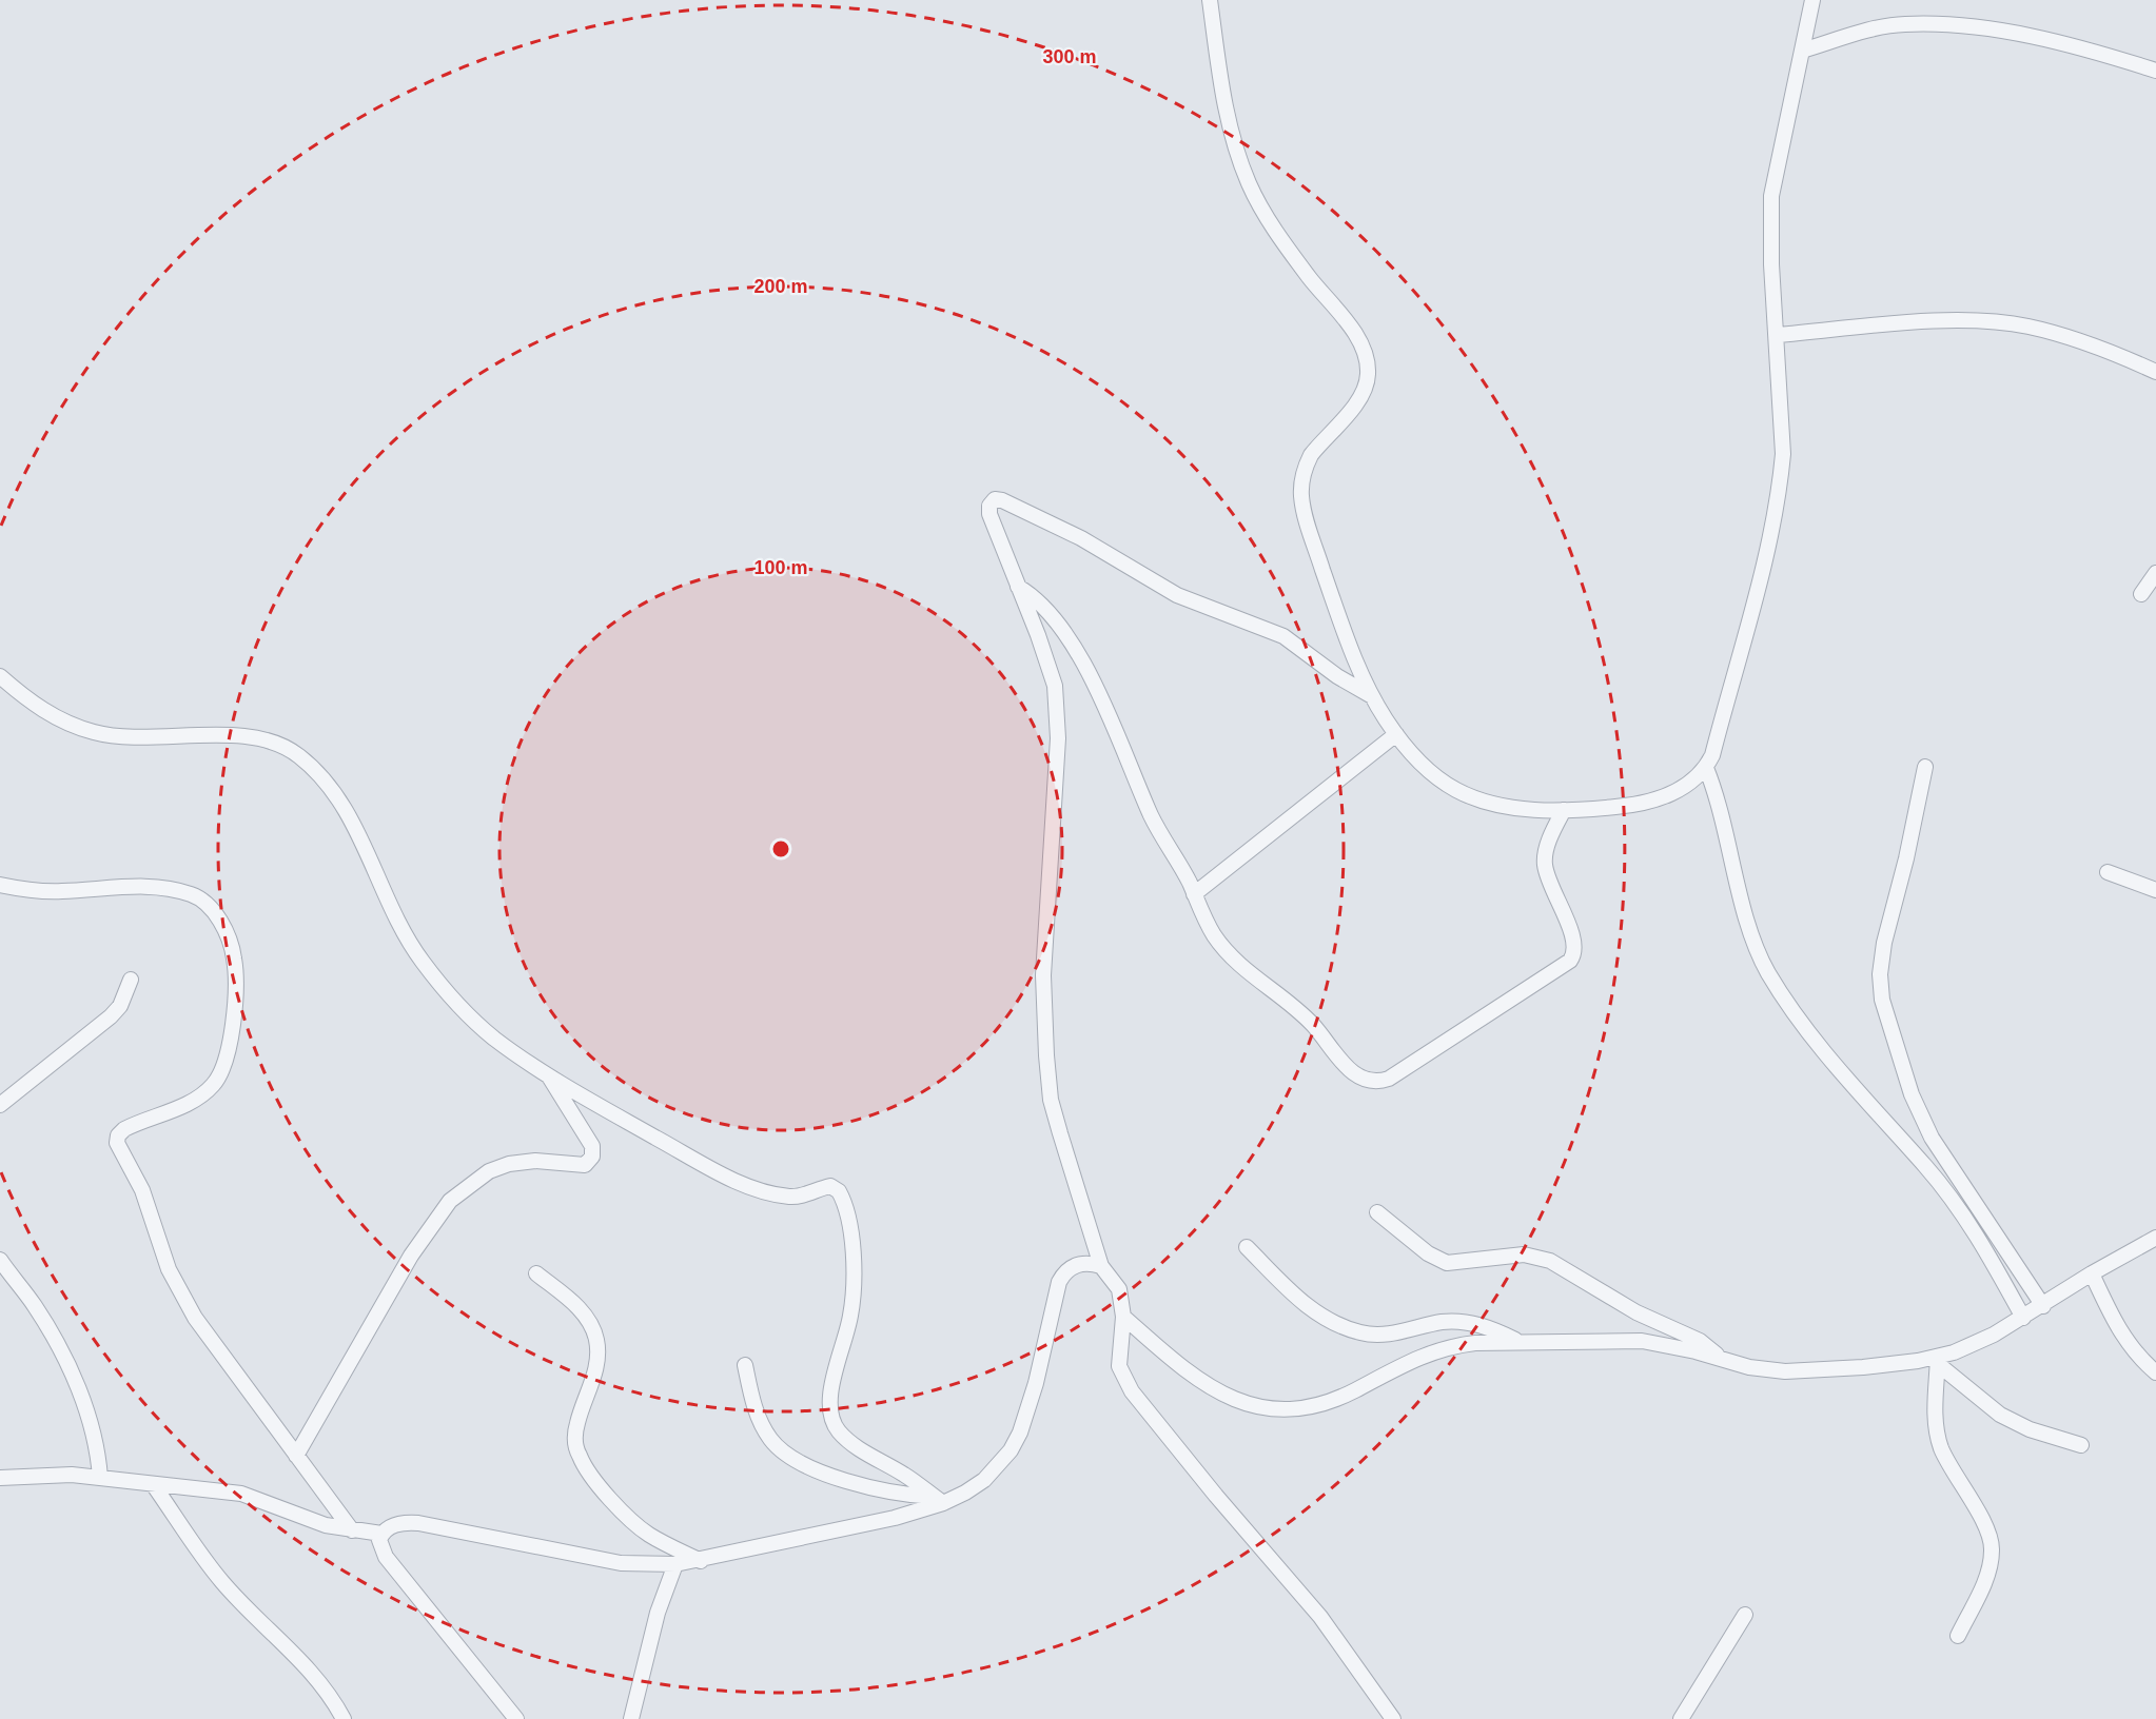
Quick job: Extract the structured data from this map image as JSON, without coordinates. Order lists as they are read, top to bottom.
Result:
{
  "rings": ["300 m", "200 m", "100 m"]
}
